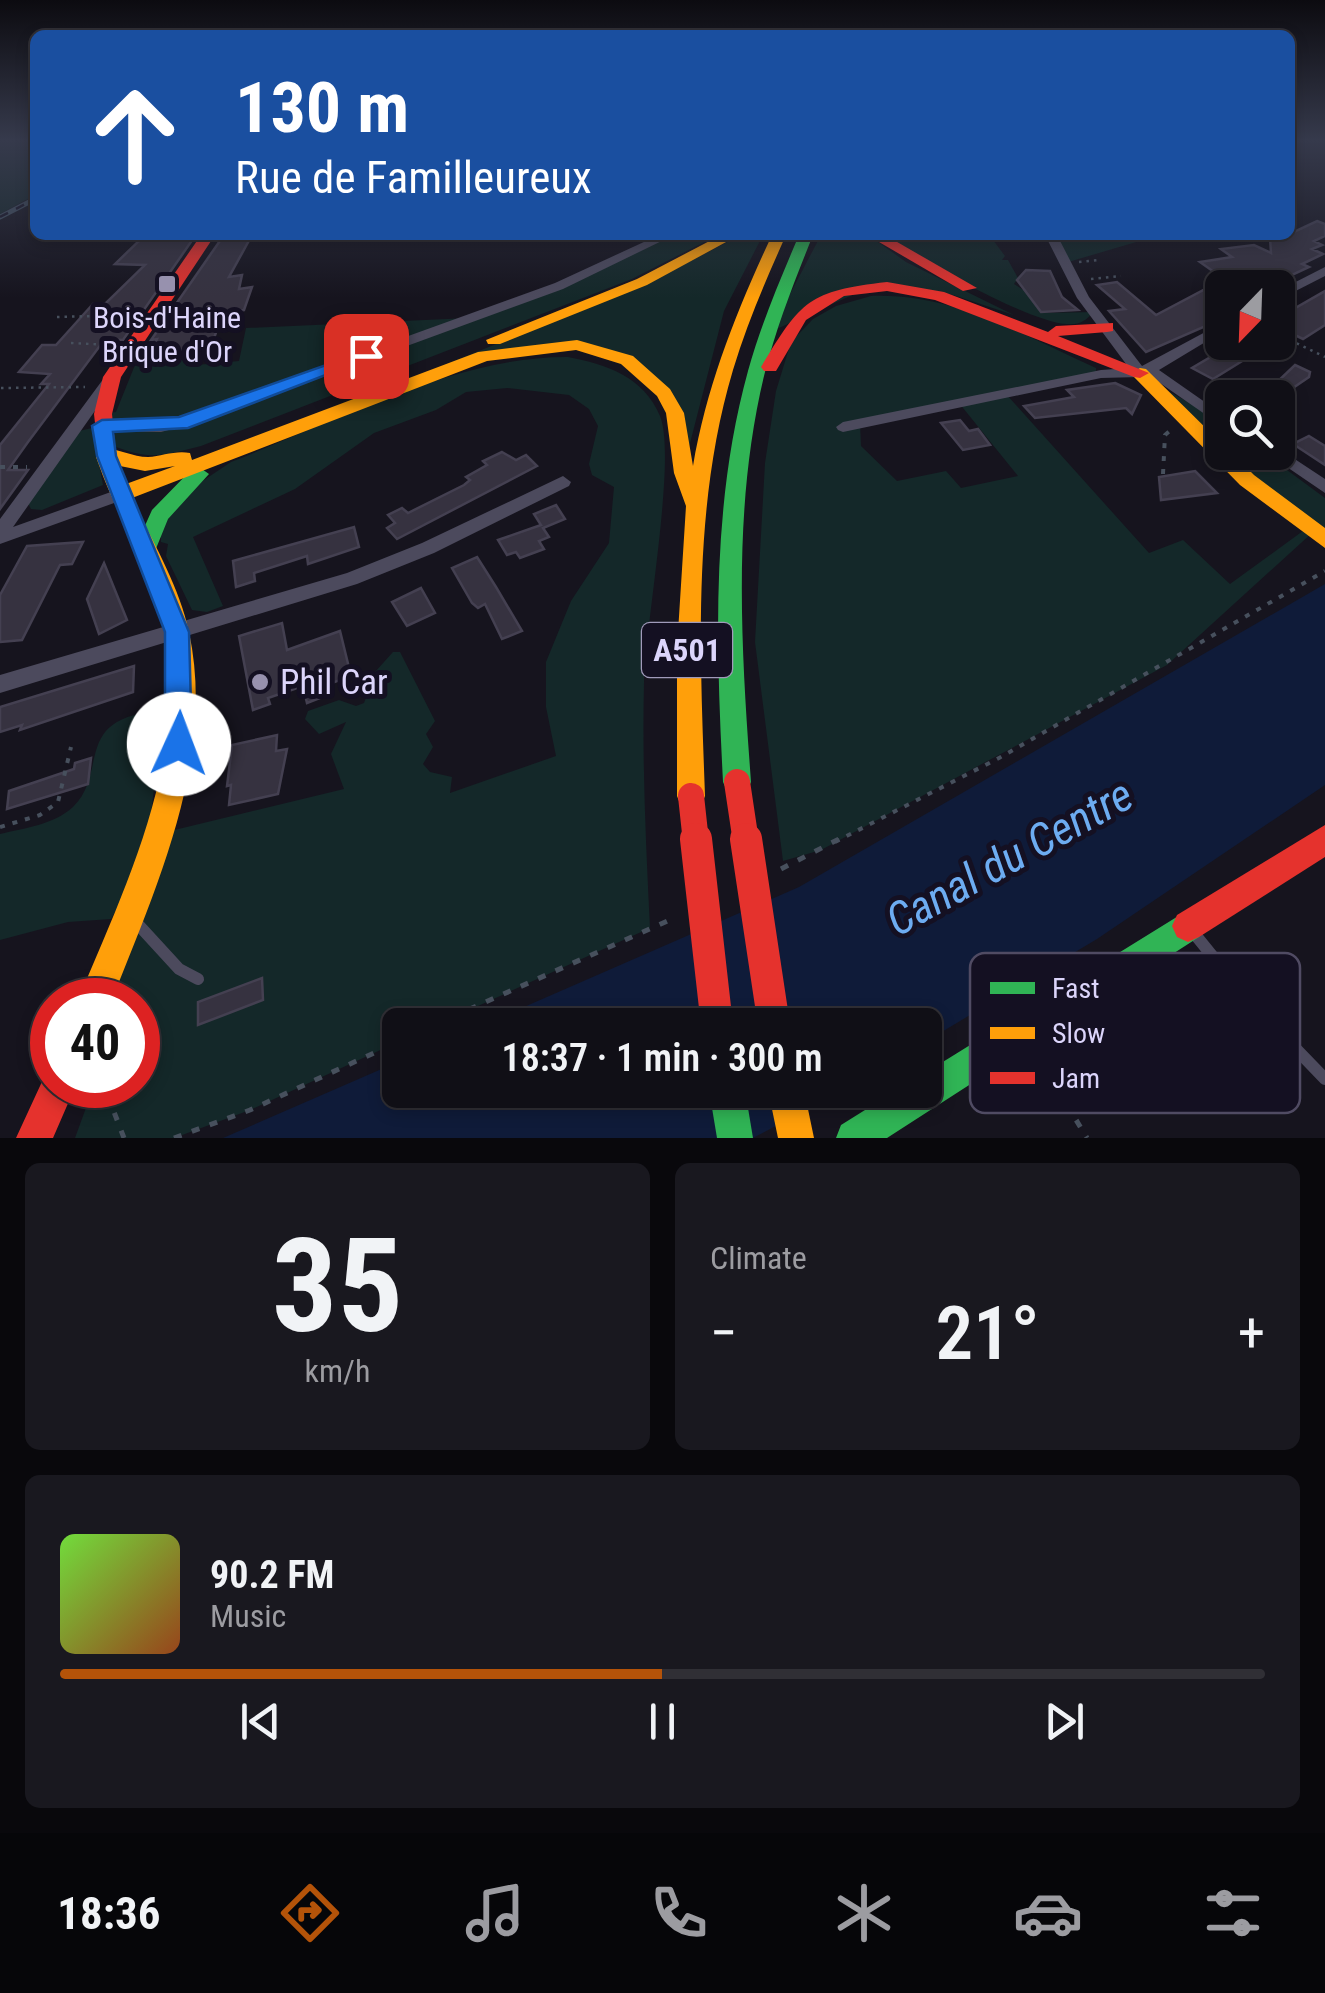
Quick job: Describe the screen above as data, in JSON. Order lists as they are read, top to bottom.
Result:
{
  "streets": {
    "main road": ["A501"]
  },
  "water": ["Canal du Centre"],
  "places": {
    "transit": ["Bois-d'Haine Brique d'Or"],
    "other": ["Phil Car"]
  },
  "legend": ["Fast", "Slow", "Jam"],
  "north": "bottom left",
  "page": {
    "turn": ["130 m", "Rue de Familleureux"],
    "limit": "40",
    "trip": "18:37 · 1 min · 300 m",
    "tile": [
      ["35", "km/h"],
      "Climate"
    ],
    "heat": ["−", "21°", "+"],
    "song": ["90.2 FM", "Music"],
    "tabs": "18:36"
  }
}
